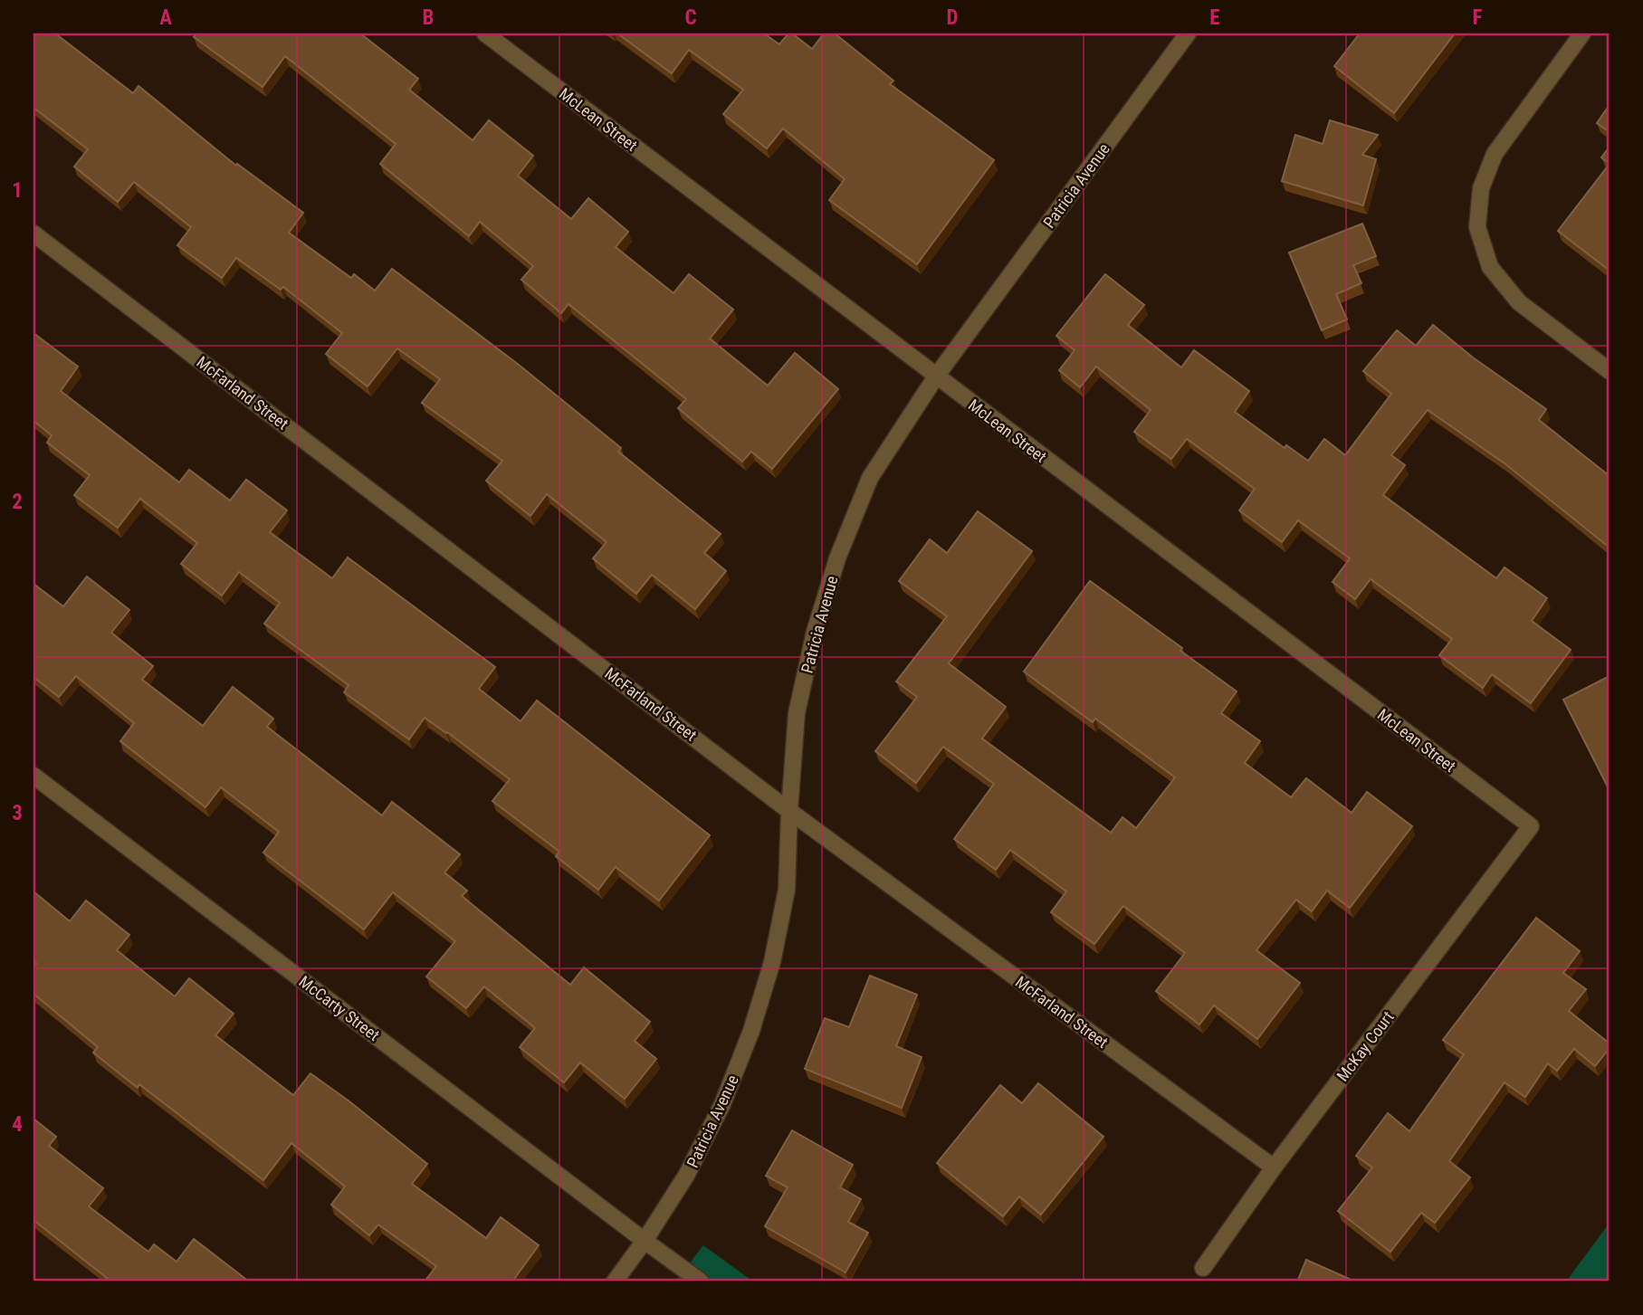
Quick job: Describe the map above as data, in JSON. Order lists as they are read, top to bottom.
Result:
{
  "streets": {
    "street": [
      "McLean Street",
      "Patricia Avenue",
      "McFarland Street",
      "McCarty Street",
      "McKay Court"
    ]
  },
  "crossings": [
    ["McLean Street", "Patricia Avenue"],
    ["McLean Street", "McKay Court"],
    ["Patricia Avenue", "McFarland Street"],
    ["Patricia Avenue", "McCarty Street"],
    ["McFarland Street", "McKay Court"]
  ],
  "grid": {
    "columns": [
      "A",
      "B",
      "C",
      "D",
      "E",
      "F"
    ],
    "rows": [
      "1",
      "2",
      "3",
      "4"
    ]
  }
}
